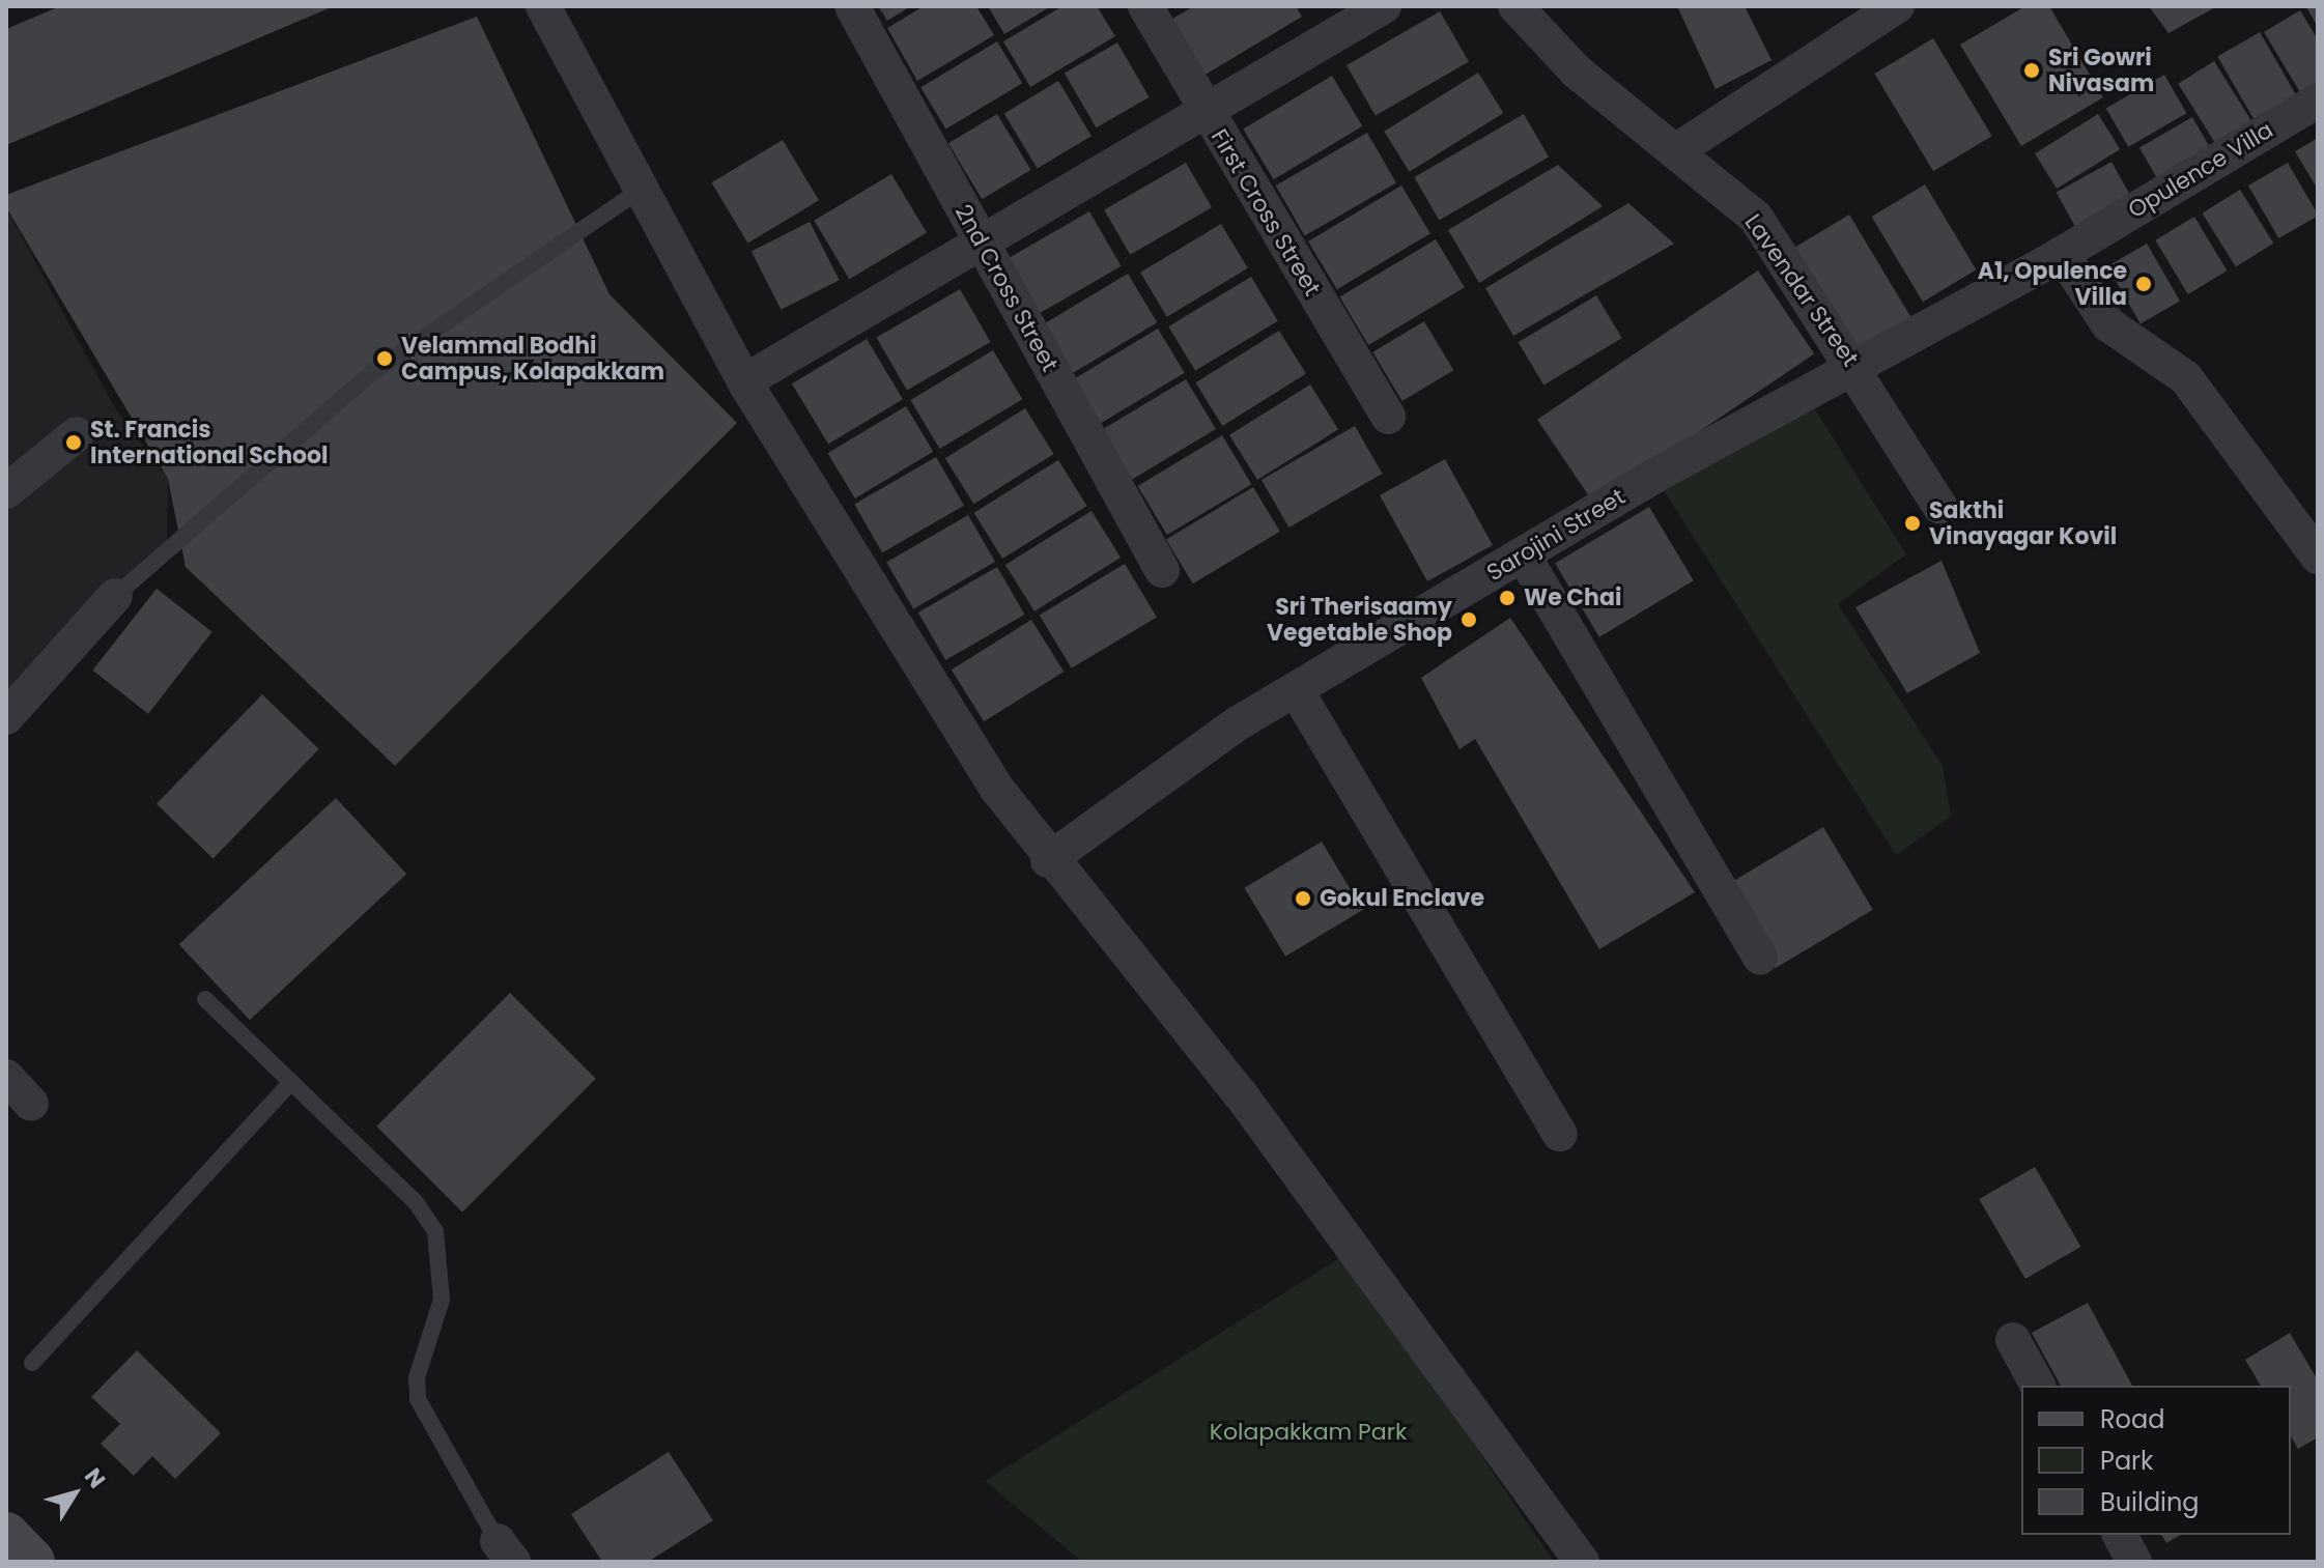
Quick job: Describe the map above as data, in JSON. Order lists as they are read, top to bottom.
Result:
{
  "streets": {
    "street": [
      "Opulence Villa",
      "First Cross Street",
      "2nd Cross Street",
      "Lavendar Street",
      "Sarojini Street"
    ]
  },
  "crossings": [
    ["Opulence Villa", "Sarojini Street"],
    ["Lavendar Street", "Sarojini Street"]
  ],
  "parks": ["Kolapakkam Park"],
  "places": [
    "Sri Gowri Nivasam",
    "A1, Opulence Villa",
    "Velammal Bodhi Campus, Kolapakkam",
    "St. Francis International School",
    "Sakthi Vinayagar Kovil",
    "We Chai",
    "Sri Therisaamy Vegetable Shop",
    "Gokul Enclave"
  ],
  "legend": ["Road", "Park", "Building"],
  "north": "top right"
}
